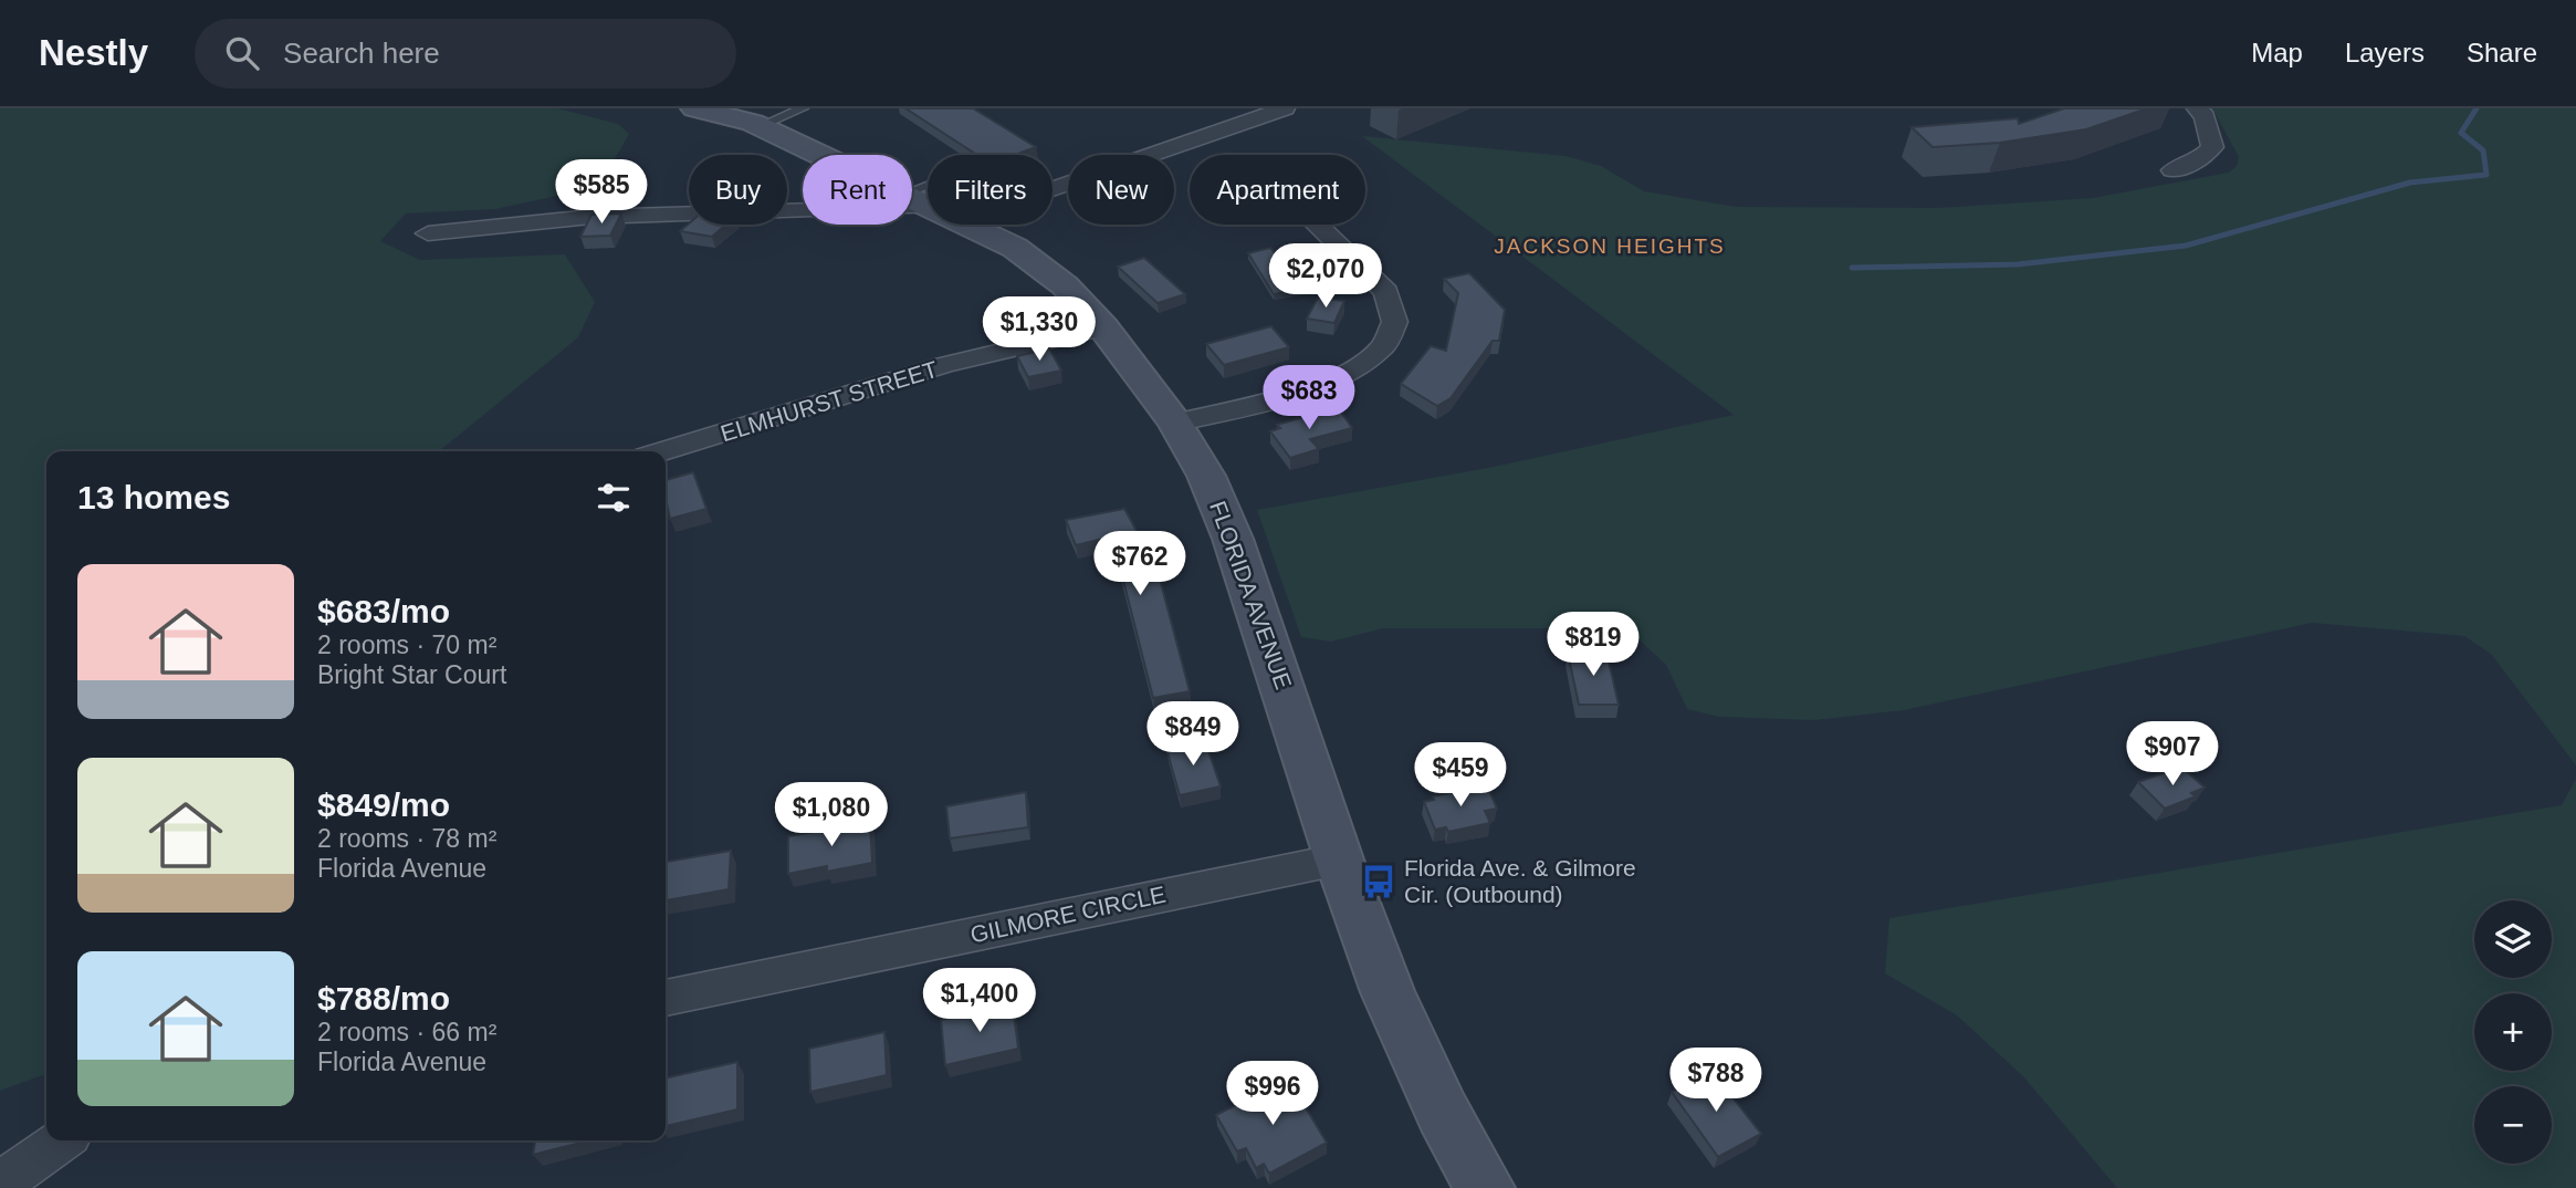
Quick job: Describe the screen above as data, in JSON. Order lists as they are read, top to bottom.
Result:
{
  "streets": {
    "main road": ["FLORIDA AVENUE"],
    "street": ["ELMHURST STREET", "GILMORE CIRCLE"]
  },
  "crossings": [
    ["ELMHURST STREET", "FLORIDA AVENUE"],
    ["FLORIDA AVENUE", "GILMORE CIRCLE"]
  ],
  "districts": ["JACKSON HEIGHTS"],
  "places": {
    "bus stop": ["Florida Ave. & Gilmore Cir. (Outbound)"]
  },
  "page": {
    "header": "Nestly",
    "search": "Search here",
    "nav": ["Map", "Layers", "Share"],
    "chip": [
      "Buy",
      "Rent",
      "Filters",
      "New",
      "Apartment"
    ],
    "price": [
      "$585",
      "$2,070",
      "$1,330",
      "$683",
      "$762",
      "$819",
      "$849",
      "$907",
      "$459",
      "$1,080",
      "$1,400",
      "$788",
      "$996"
    ],
    "heading": "13 homes",
    "list": [
      {
        "name": "$683/mo",
        "note": "2 rooms · 70 m² · Bright Star Court"
      },
      {
        "name": "$849/mo",
        "note": "2 rooms · 78 m² · Florida Avenue"
      },
      {
        "name": "$788/mo",
        "note": "2 rooms · 66 m² · Florida Avenue"
      }
    ],
    "map_buttons": ["+", "−"]
  }
}
